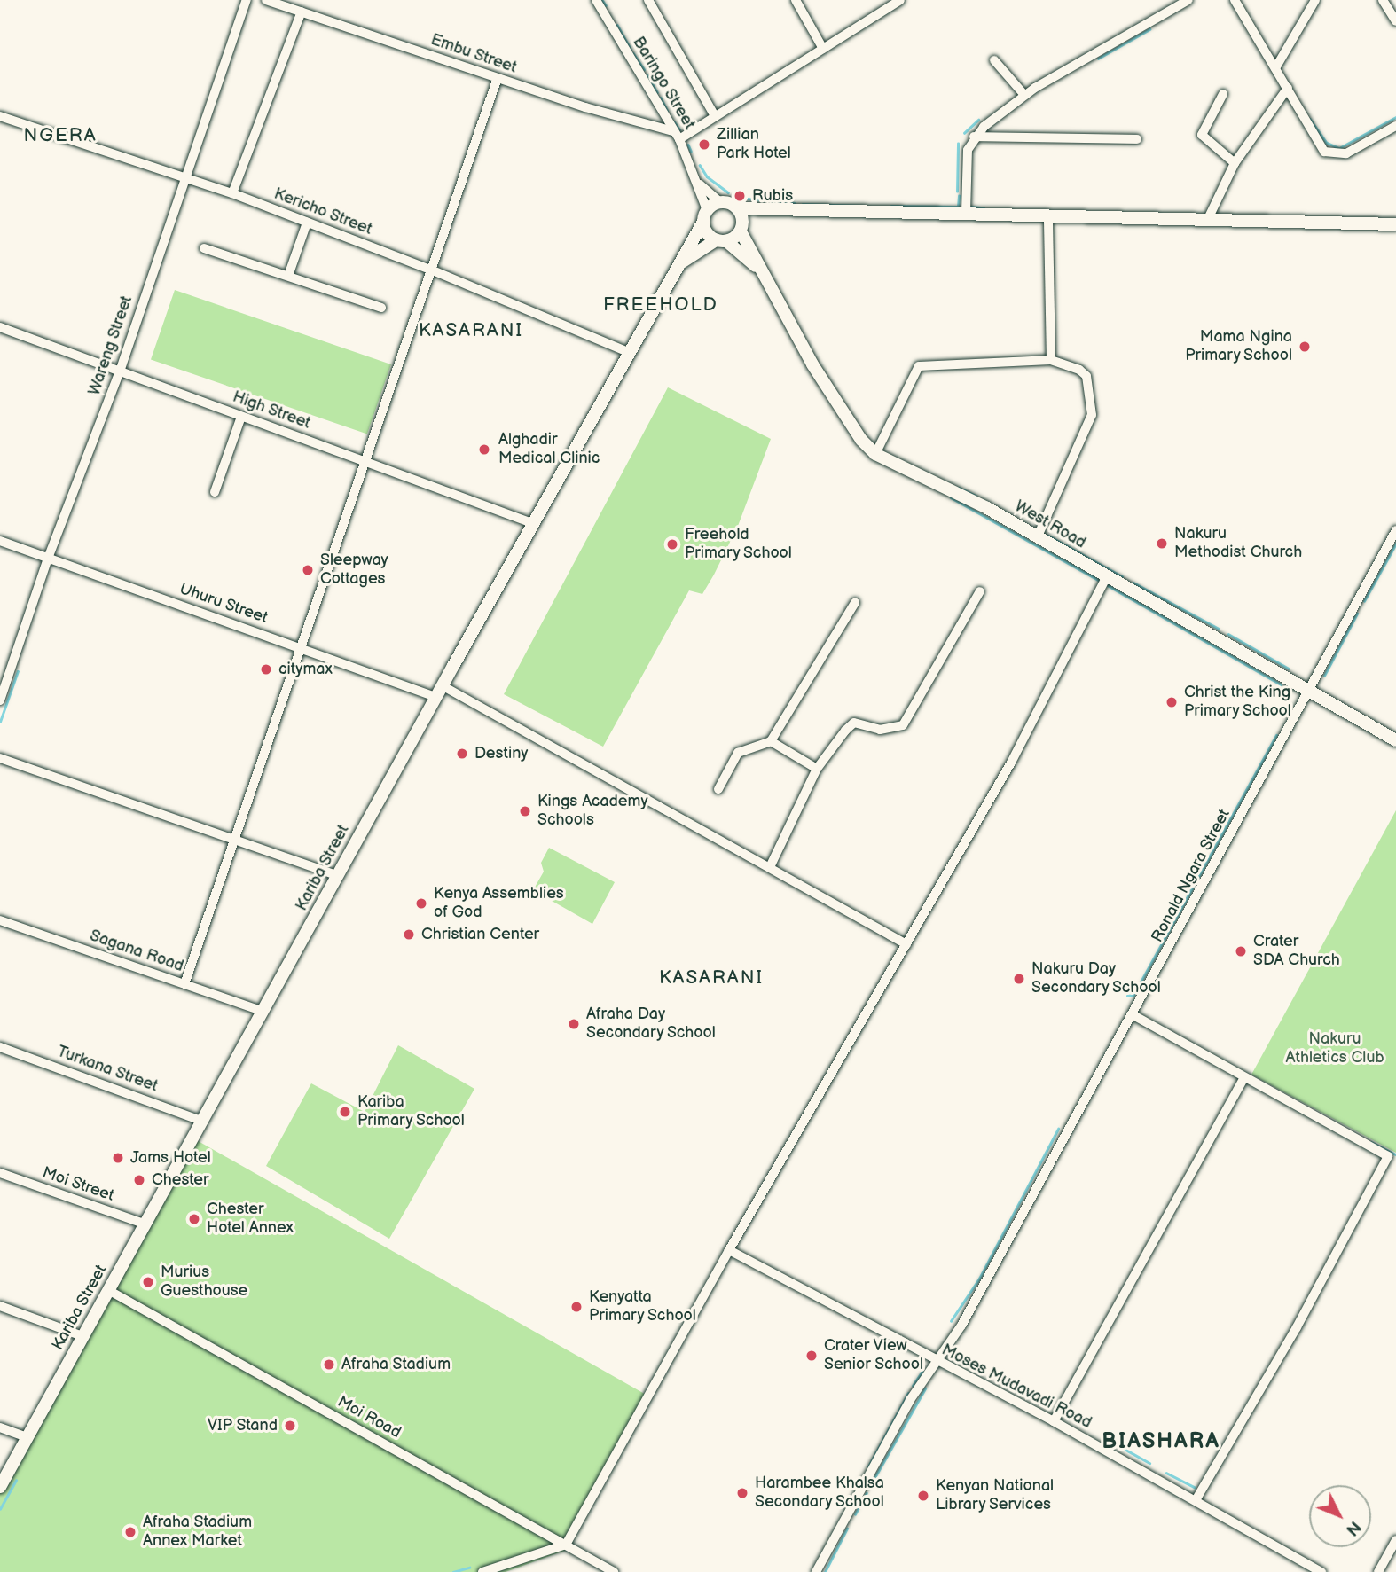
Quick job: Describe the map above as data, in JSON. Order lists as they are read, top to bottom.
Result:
{
  "streets": {
    "street": [
      "Embu Street",
      "Baringo Street",
      "Kericho Street",
      "Wareng Street",
      "High Street",
      "West Road",
      "Uhuru Street",
      "Kariba Street",
      "Ronald Ngara Street",
      "Sagana Road",
      "Turkana Street",
      "Moi Street",
      "Moses Mudavadi Road",
      "Moi Road"
    ]
  },
  "crossings": [
    ["Embu Street", "Baringo Street"],
    ["Baringo Street", "West Road"],
    ["Baringo Street", "Kariba Street"],
    ["Kericho Street", "Wareng Street"],
    ["Kericho Street", "Kariba Street"],
    ["Wareng Street", "High Street"],
    ["Wareng Street", "Uhuru Street"],
    ["High Street", "Kariba Street"],
    ["West Road", "Kariba Street"],
    ["West Road", "Ronald Ngara Street"],
    ["Uhuru Street", "Kariba Street"],
    ["Kariba Street", "Sagana Road"],
    ["Kariba Street", "Turkana Street"],
    ["Kariba Street", "Moi Street"],
    ["Kariba Street", "Moi Road"],
    ["Ronald Ngara Street", "Moses Mudavadi Road"]
  ],
  "districts": [
    "NGERA",
    "FREEHOLD",
    "KASARANI",
    "KASARANI",
    "BIASHARA"
  ],
  "parks": ["Nakuru Athletics Club"],
  "places": [
    "Zillian Park Hotel",
    "Rubis",
    "Mama Ngina Primary School",
    "Alghadir Medical Clinic",
    "Nakuru Methodist Church",
    "Freehold Primary School",
    "Sleepway Cottages",
    "citymax",
    "Christ the King Primary School",
    "Destiny",
    "Kings Academy Schools",
    "Kenya Assemblies of God",
    "Christian Center",
    "Crater SDA Church",
    "Nakuru Day Secondary School",
    "Afraha Day Secondary School",
    "Kariba Primary School",
    "Jams Hotel",
    "Chester",
    "Chester Hotel Annex",
    "Murius Guesthouse",
    "Kenyatta Primary School",
    "Crater View Senior School",
    "Afraha Stadium",
    "VIP Stand",
    "Harambee Khalsa Secondary School",
    "Kenyan National Library Services",
    "Afraha Stadium Annex Market"
  ],
  "north": "bottom right"
}
